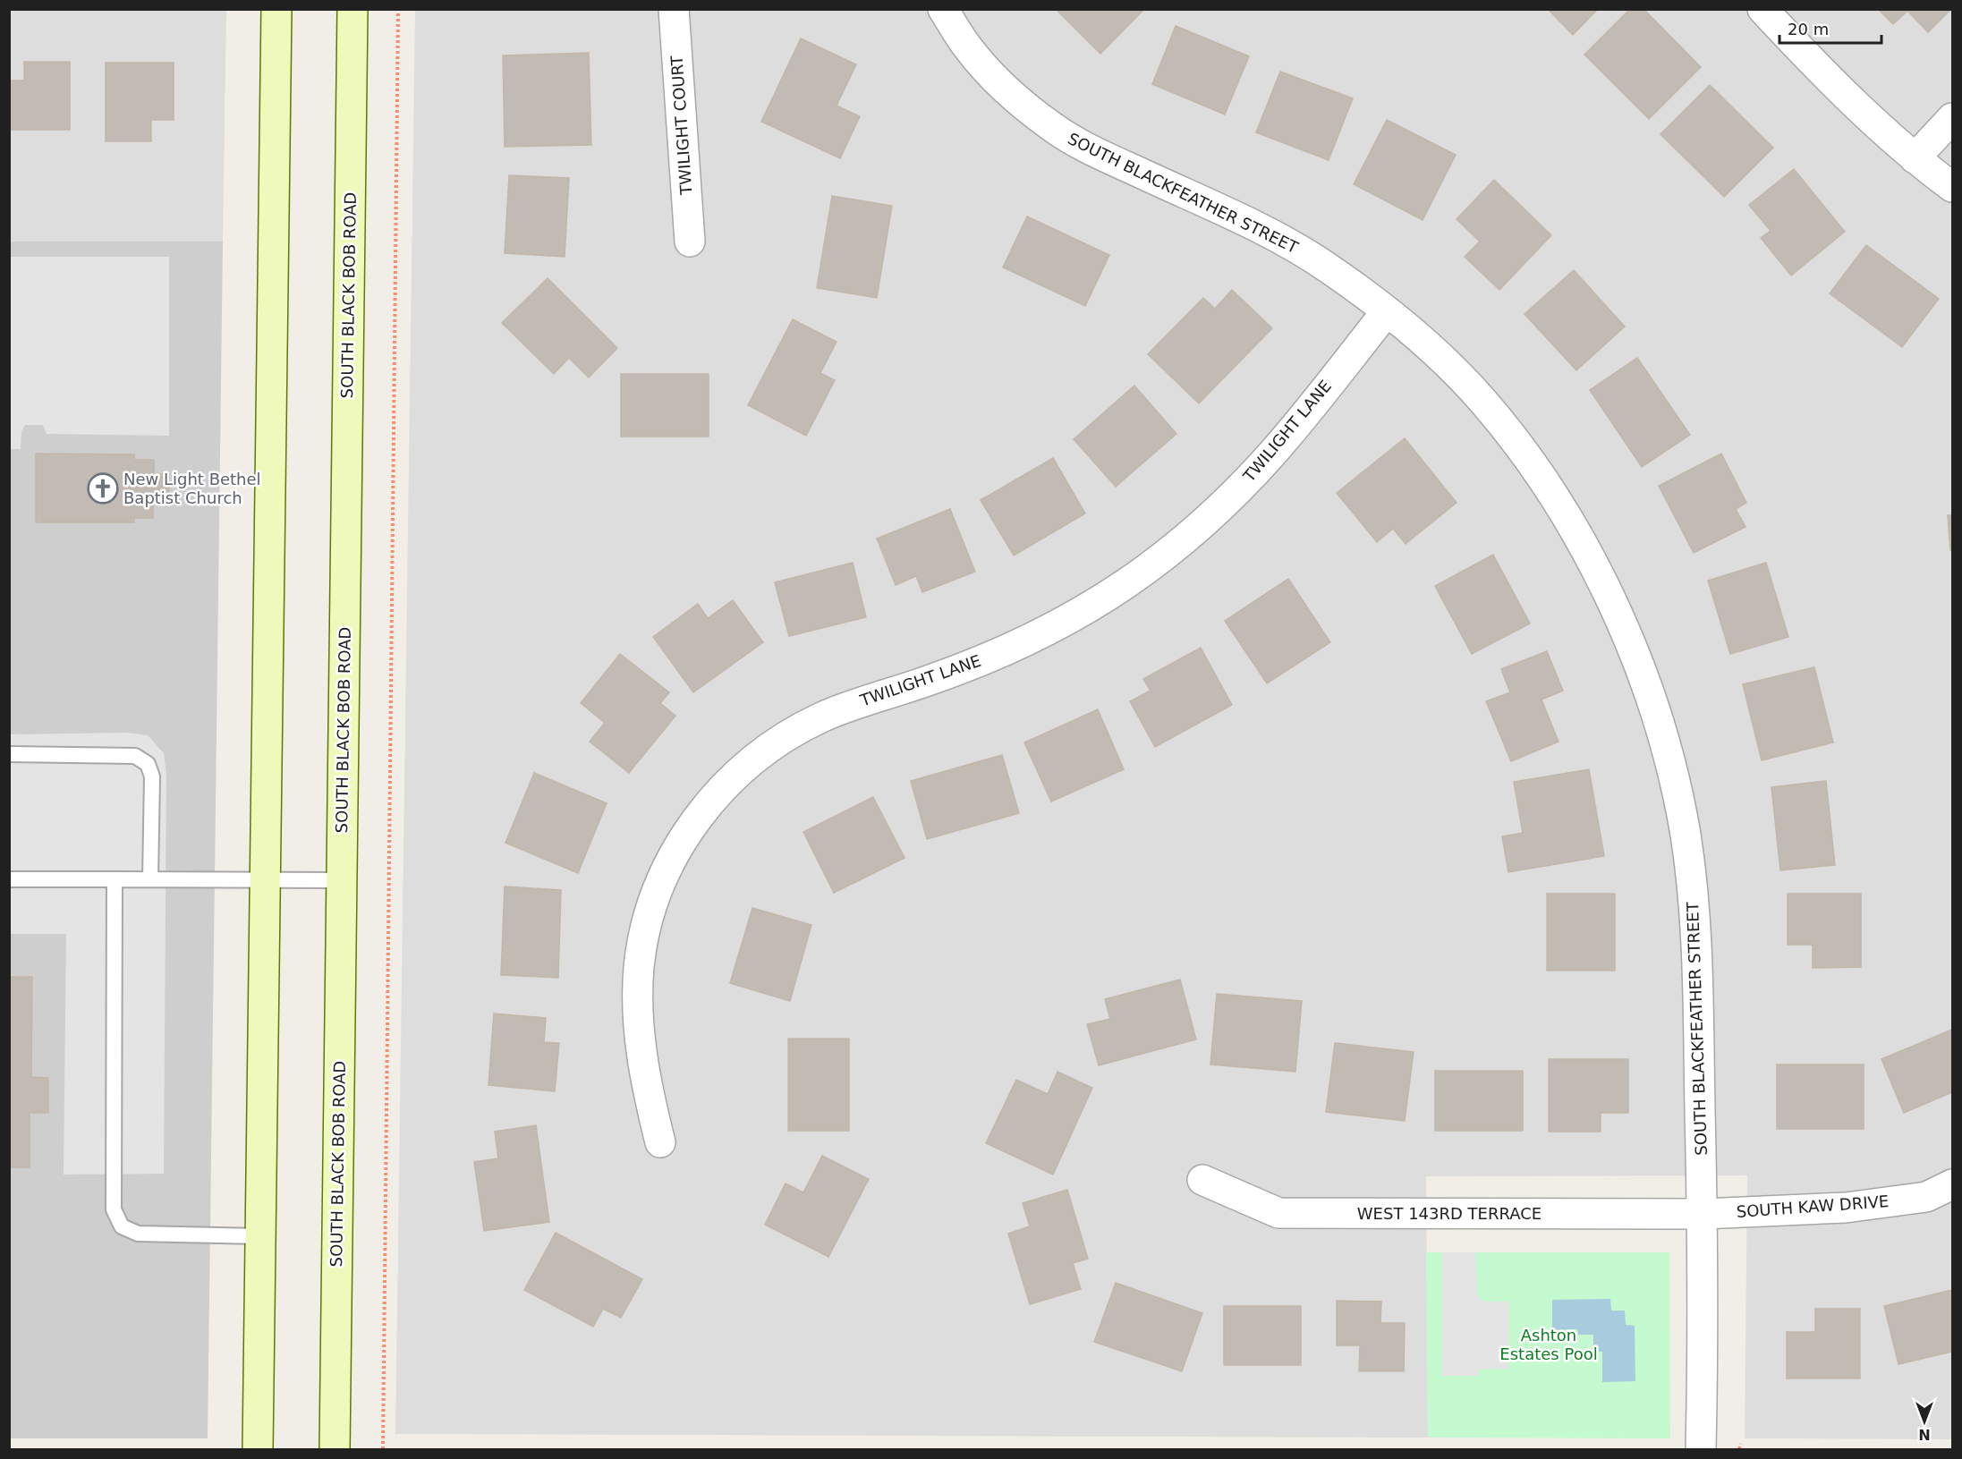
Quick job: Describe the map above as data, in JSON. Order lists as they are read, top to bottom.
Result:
{
  "streets": {
    "main road": ["SOUTH BLACK BOB ROAD"],
    "street": [
      "TWILIGHT COURT",
      "SOUTH BLACKFEATHER STREET",
      "TWILIGHT LANE",
      "SOUTH KAW DRIVE",
      "WEST 143RD TERRACE"
    ]
  },
  "crossings": [
    ["SOUTH BLACKFEATHER STREET", "TWILIGHT LANE"],
    ["SOUTH BLACKFEATHER STREET", "SOUTH KAW DRIVE"],
    ["SOUTH BLACKFEATHER STREET", "WEST 143RD TERRACE"],
    ["SOUTH KAW DRIVE", "WEST 143RD TERRACE"]
  ],
  "parks": ["Ashton Estates Pool"],
  "places": {
    "church": ["New Light Bethel Baptist Church"]
  },
  "scale_bar": "20 m",
  "north": "bottom"
}
